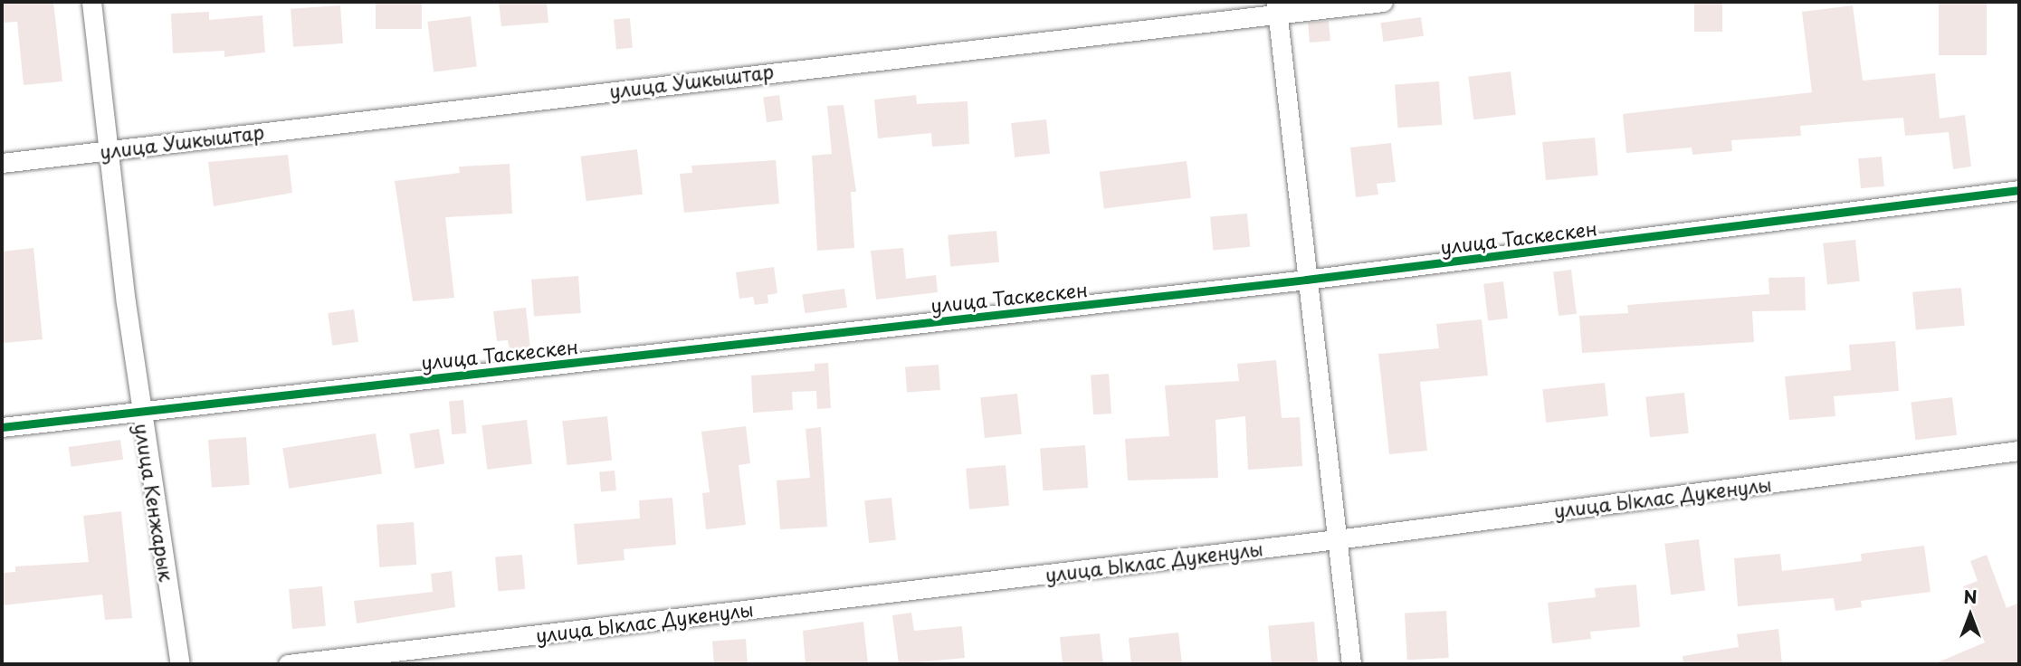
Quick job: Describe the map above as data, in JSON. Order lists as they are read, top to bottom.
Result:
{
  "streets": {
    "street": [
      "улица Ушкыштар",
      "улица Таскескен",
      "улица Ыклас Дукенулы",
      "улица Кенжарык"
    ]
  },
  "crossings": [
    ["улица Ушкыштар", "улица Кенжарык"],
    ["улица Таскескен", "улица Кенжарык"]
  ],
  "north": "top"
}
